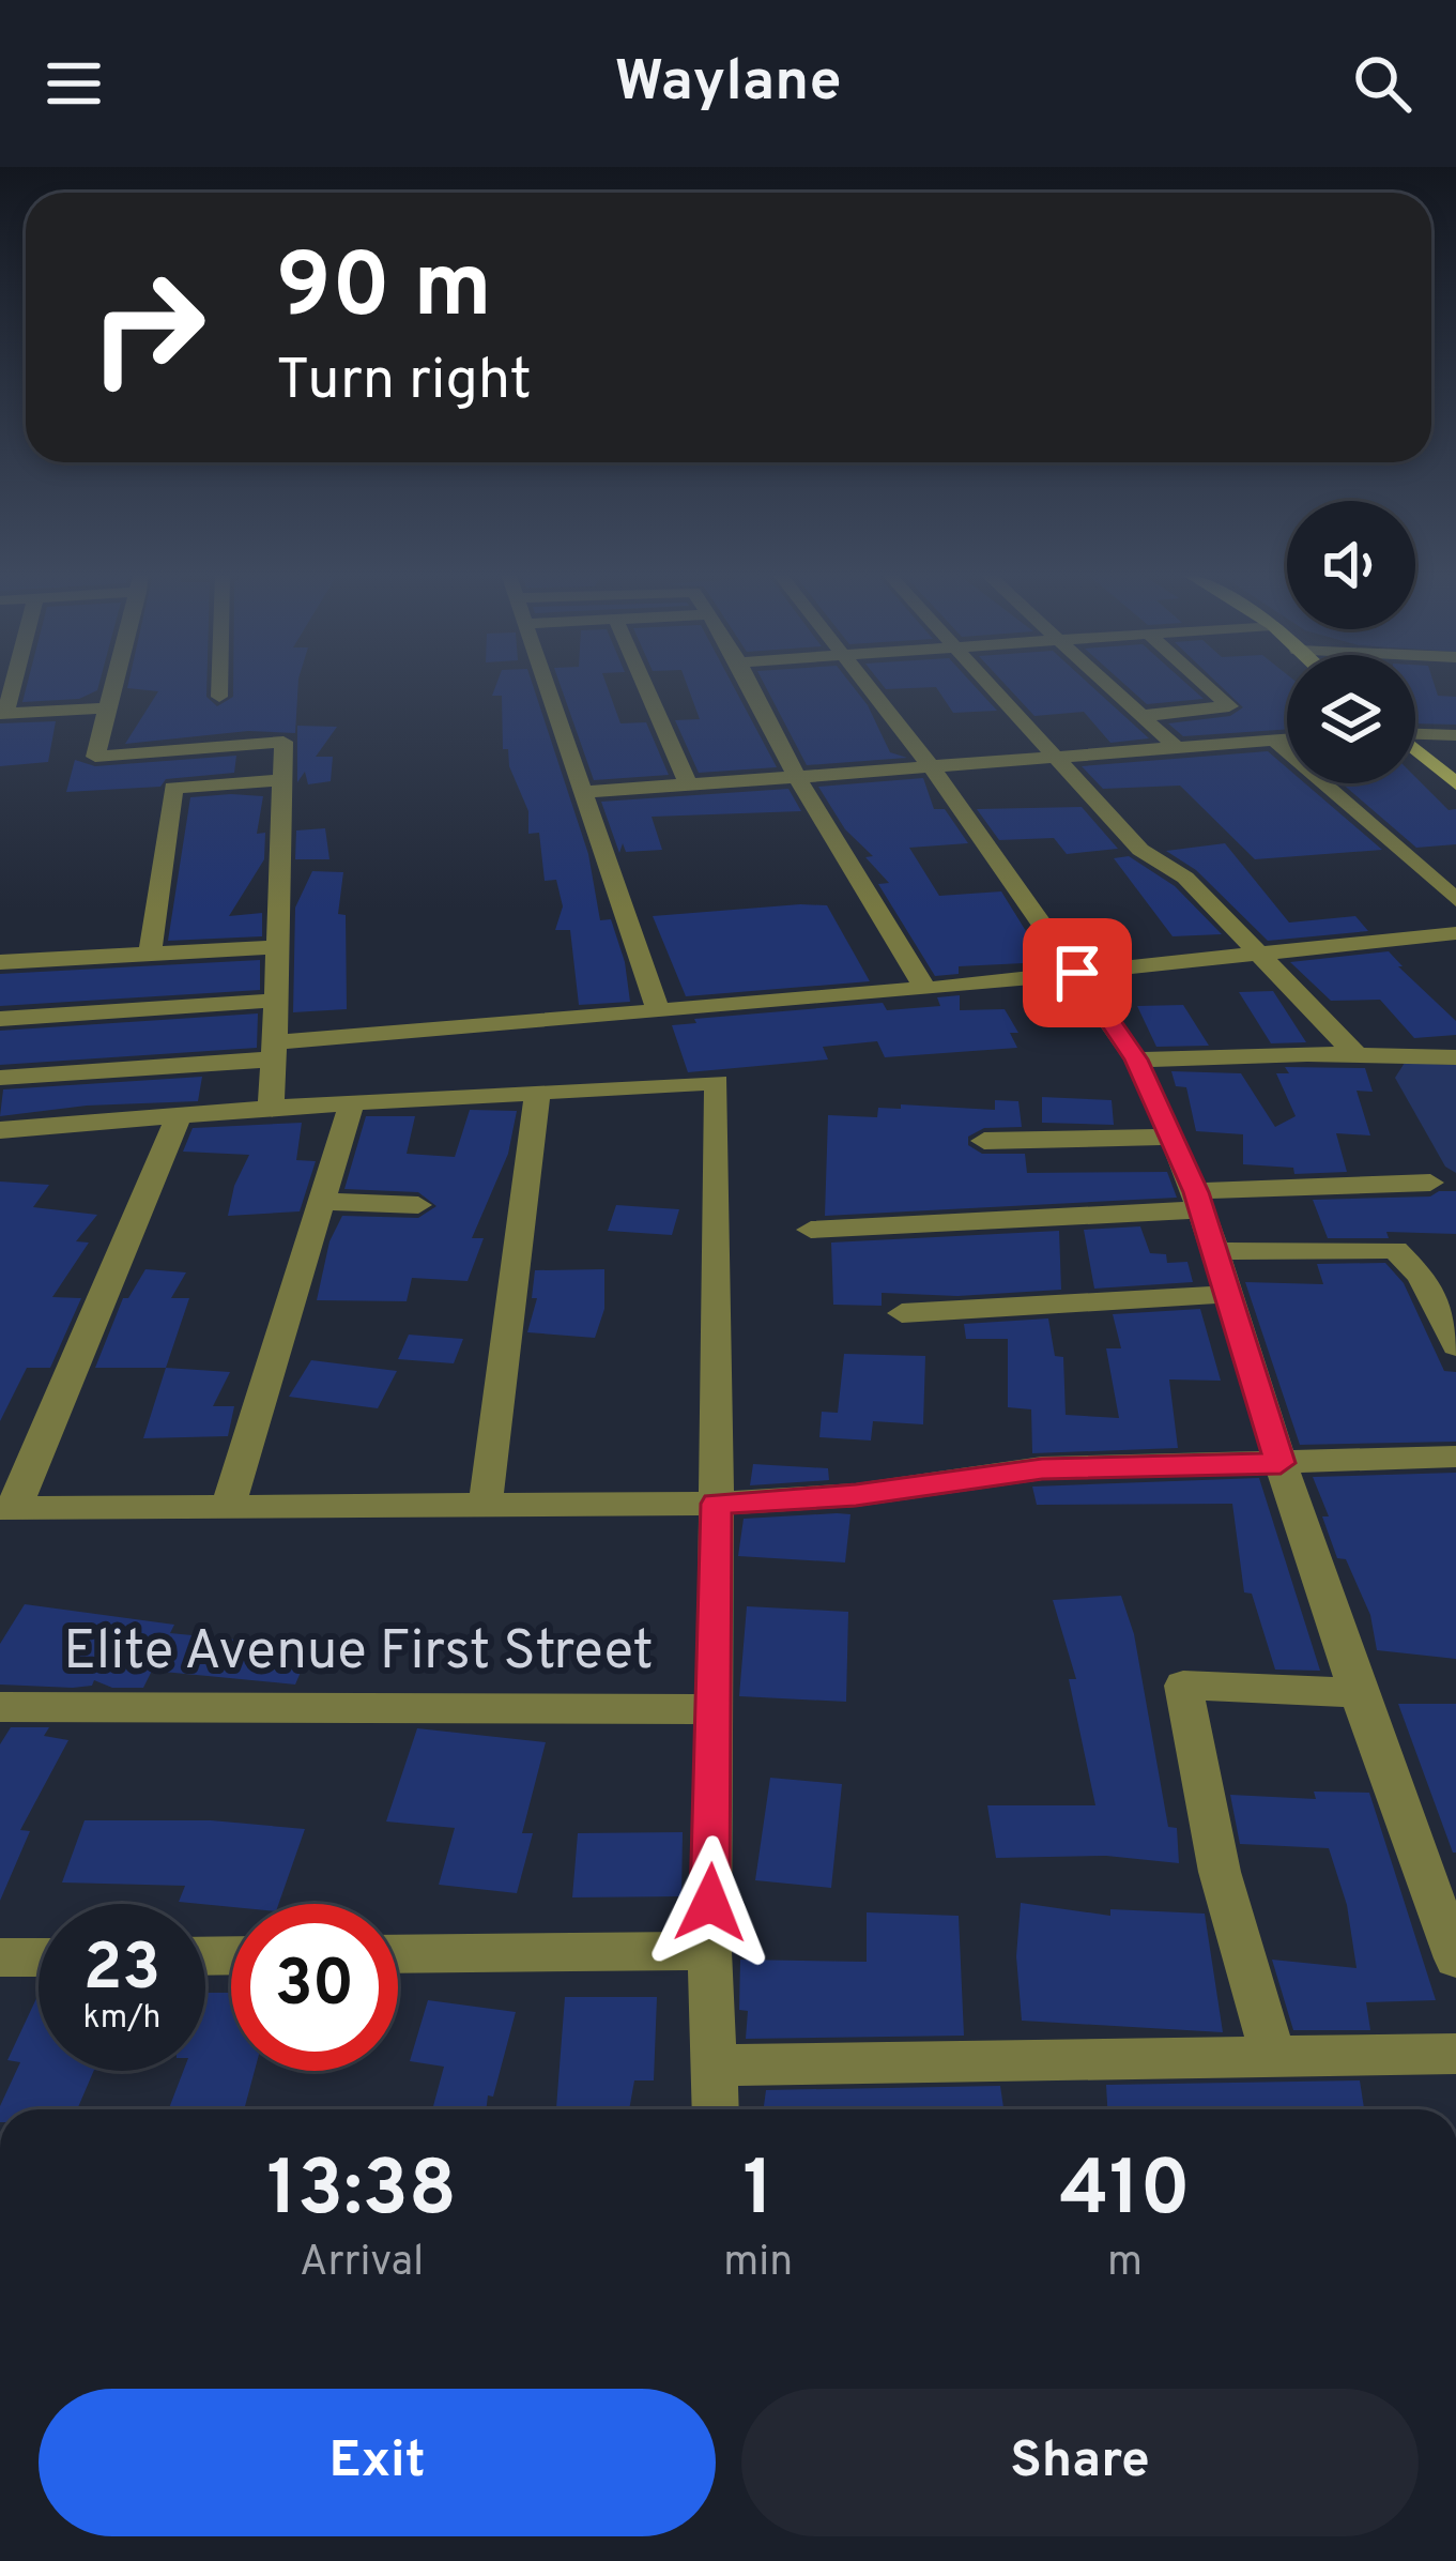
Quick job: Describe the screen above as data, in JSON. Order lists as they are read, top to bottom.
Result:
{
  "streets": {
    "street": ["Elite Avenue First Street"]
  },
  "page": {
    "header": "Waylane",
    "turn": ["90 m", "Turn right"],
    "speed": "23 km/h",
    "limit": "30",
    "eta": [
      "13:38",
      "Arrival",
      "1",
      "min",
      "410",
      "m"
    ],
    "buttons": ["Exit", "Share"]
  }
}
